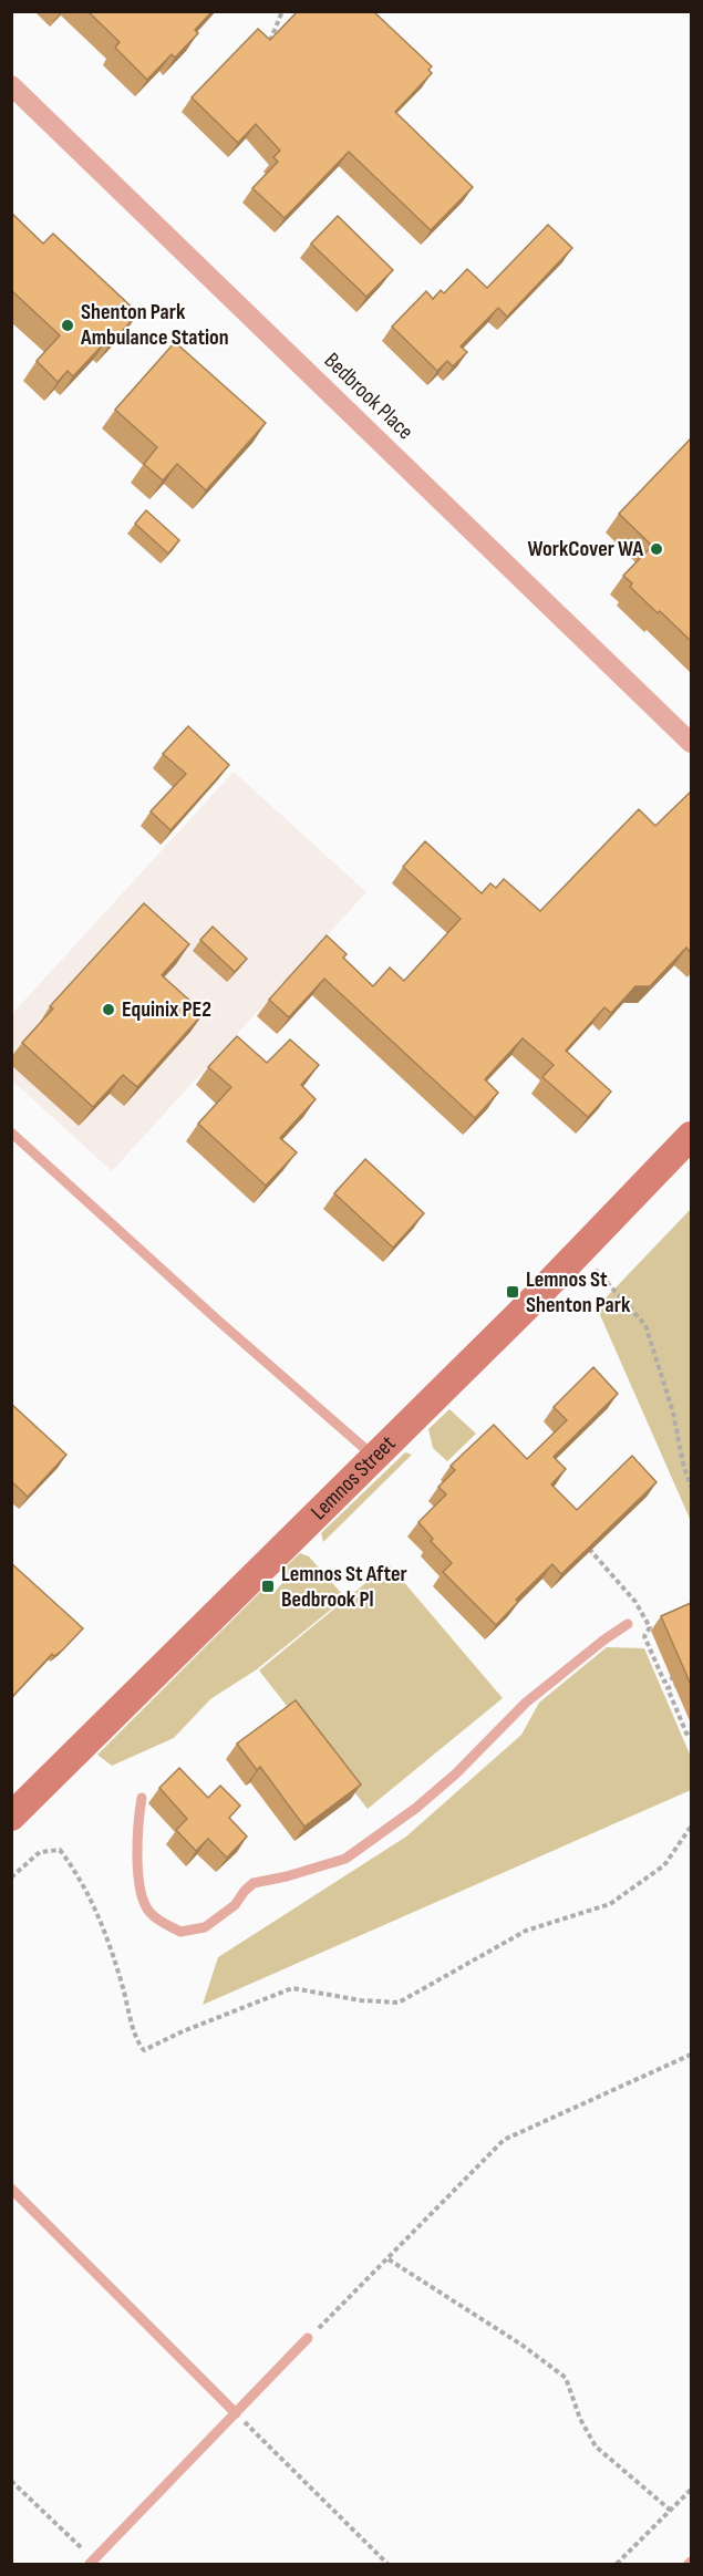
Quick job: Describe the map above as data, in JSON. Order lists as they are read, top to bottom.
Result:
{
  "streets": {
    "street": ["Bedbrook Place", "Lemnos Street"]
  },
  "places": {
    "other": ["Shenton Park Ambulance Station", "WorkCover WA", "Equinix PE2"],
    "transit": ["Lemnos St Shenton Park", "Lemnos St After Bedbrook Pl"]
  }
}
